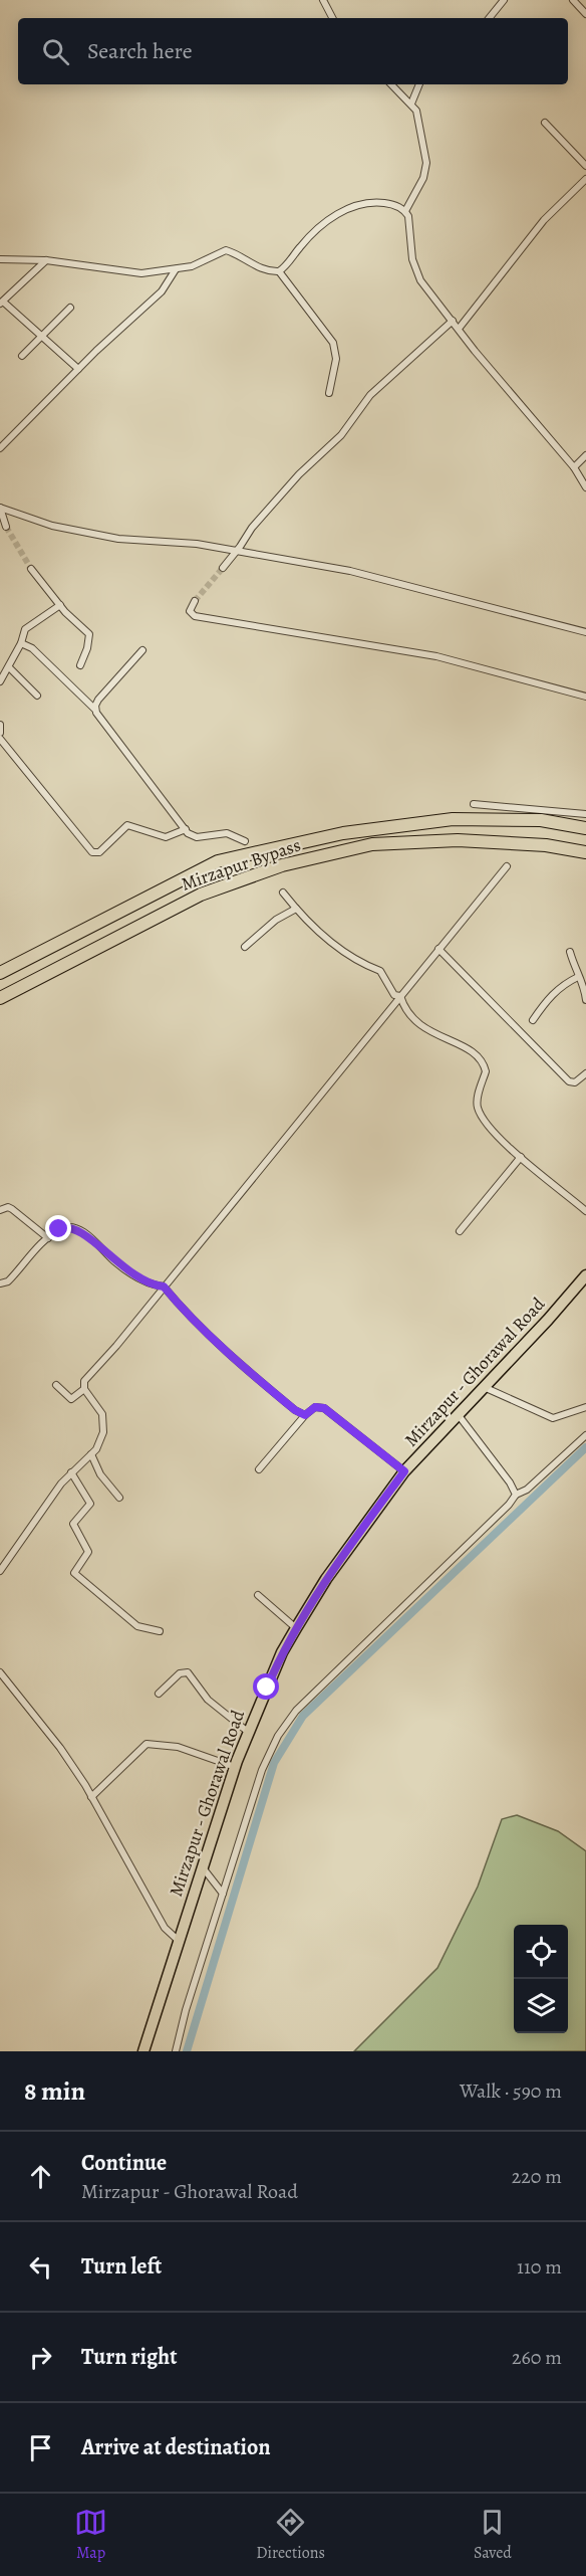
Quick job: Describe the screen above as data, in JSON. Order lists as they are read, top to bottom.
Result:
{
  "streets": {
    "highway": ["Mirzapur Bypass"],
    "main road": ["Mirzapur - Ghorawal Road"]
  },
  "page": {
    "search": "Search here",
    "heading": ["8 min", "Walk · 590 m"],
    "list": [
      ["Continue", "Mirzapur - Ghorawal Road", "220 m"],
      ["Turn left", "110 m"],
      ["Turn right", "260 m"],
      "Arrive at destination"
    ],
    "nav": ["Map", "Directions", "Saved"]
  }
}
